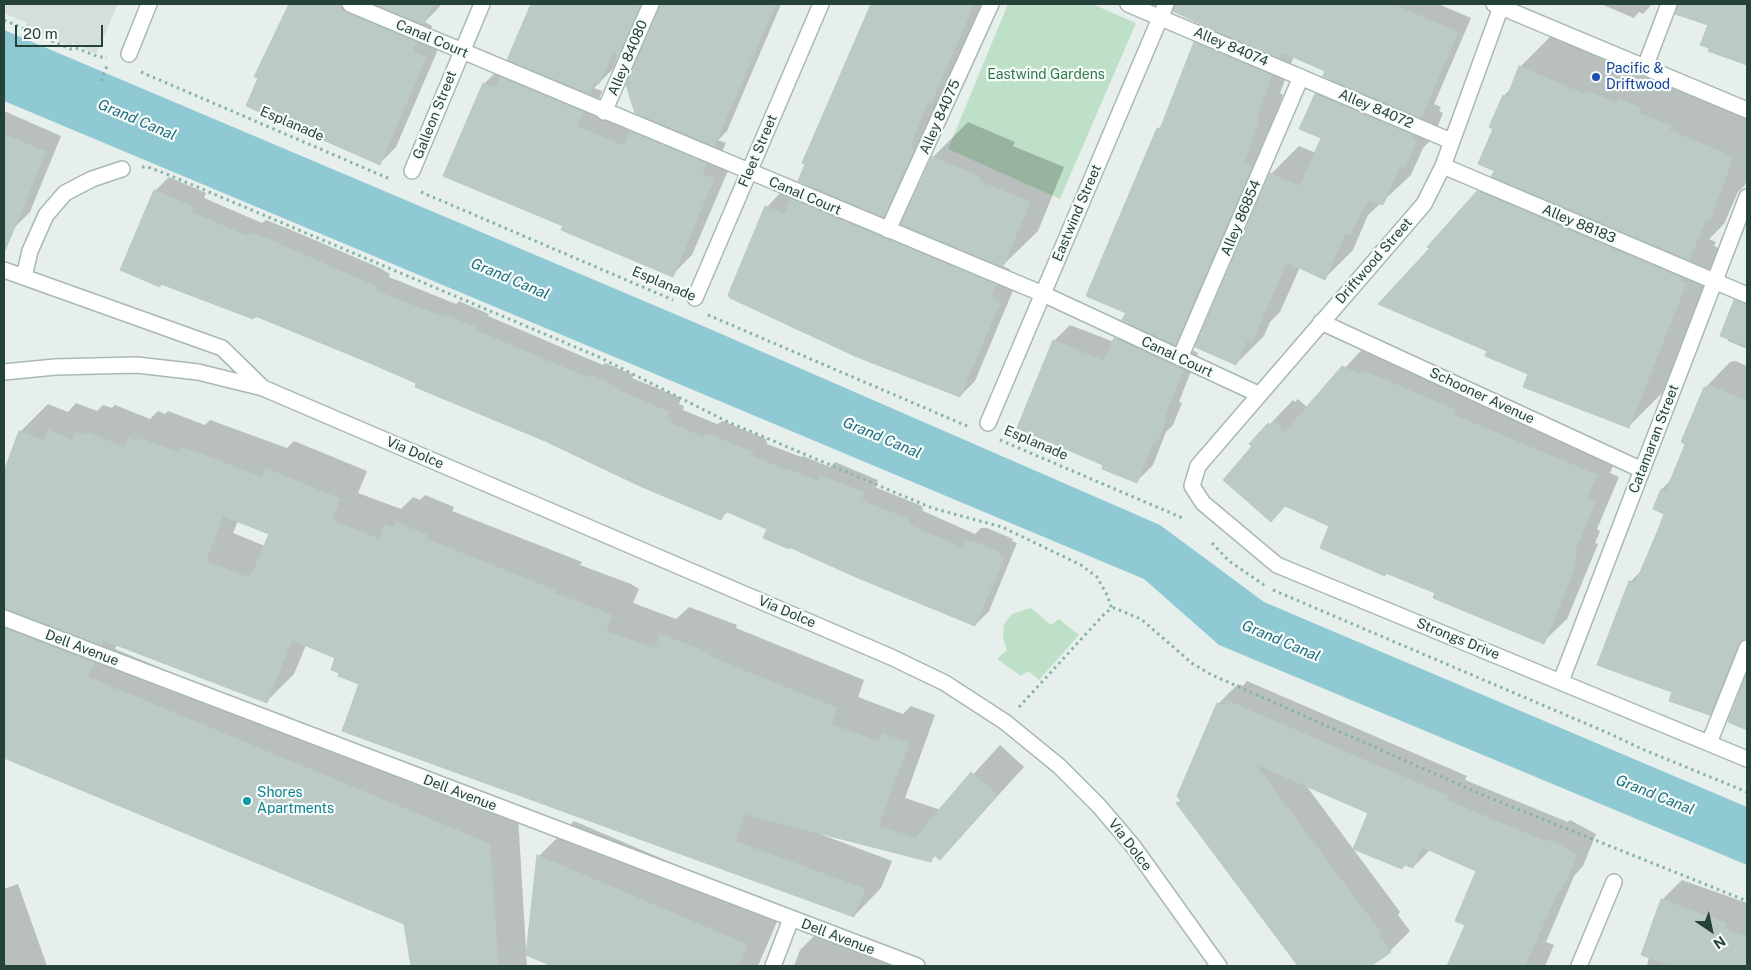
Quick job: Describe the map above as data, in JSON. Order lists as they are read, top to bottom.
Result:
{
  "streets": {
    "street": [
      "Canal Court",
      "Alley 84074",
      "Alley 84080",
      "Alley 84072",
      "Galleon Street",
      "Alley 84075",
      "Fleet Street",
      "Eastwind Street",
      "Alley 86854",
      "Alley 88183",
      "Driftwood Street",
      "Schooner Avenue",
      "Catamaran Street",
      "Via Dolce",
      "Strongs Drive",
      "Dell Avenue"
    ],
    "path": ["Esplanade"]
  },
  "crossings": [
    ["Canal Court", "Alley 84080"],
    ["Canal Court", "Galleon Street"],
    ["Canal Court", "Alley 84075"],
    ["Canal Court", "Fleet Street"],
    ["Canal Court", "Eastwind Street"],
    ["Canal Court", "Alley 86854"],
    ["Canal Court", "Driftwood Street"],
    ["Alley 84074", "Alley 84072"],
    ["Alley 84074", "Eastwind Street"],
    ["Alley 84074", "Alley 86854"],
    ["Alley 84072", "Alley 86854"],
    ["Alley 84072", "Driftwood Street"],
    ["Esplanade", "Fleet Street"],
    ["Esplanade", "Eastwind Street"],
    ["Alley 88183", "Driftwood Street"],
    ["Alley 88183", "Catamaran Street"],
    ["Driftwood Street", "Schooner Avenue"],
    ["Driftwood Street", "Strongs Drive"],
    ["Schooner Avenue", "Catamaran Street"],
    ["Catamaran Street", "Strongs Drive"]
  ],
  "water": ["Grand Canal"],
  "parks": ["Eastwind Gardens"],
  "places": ["Pacific & Driftwood", "Shores Apartments"],
  "scale_bar": "20 m",
  "north": "bottom right"
}
